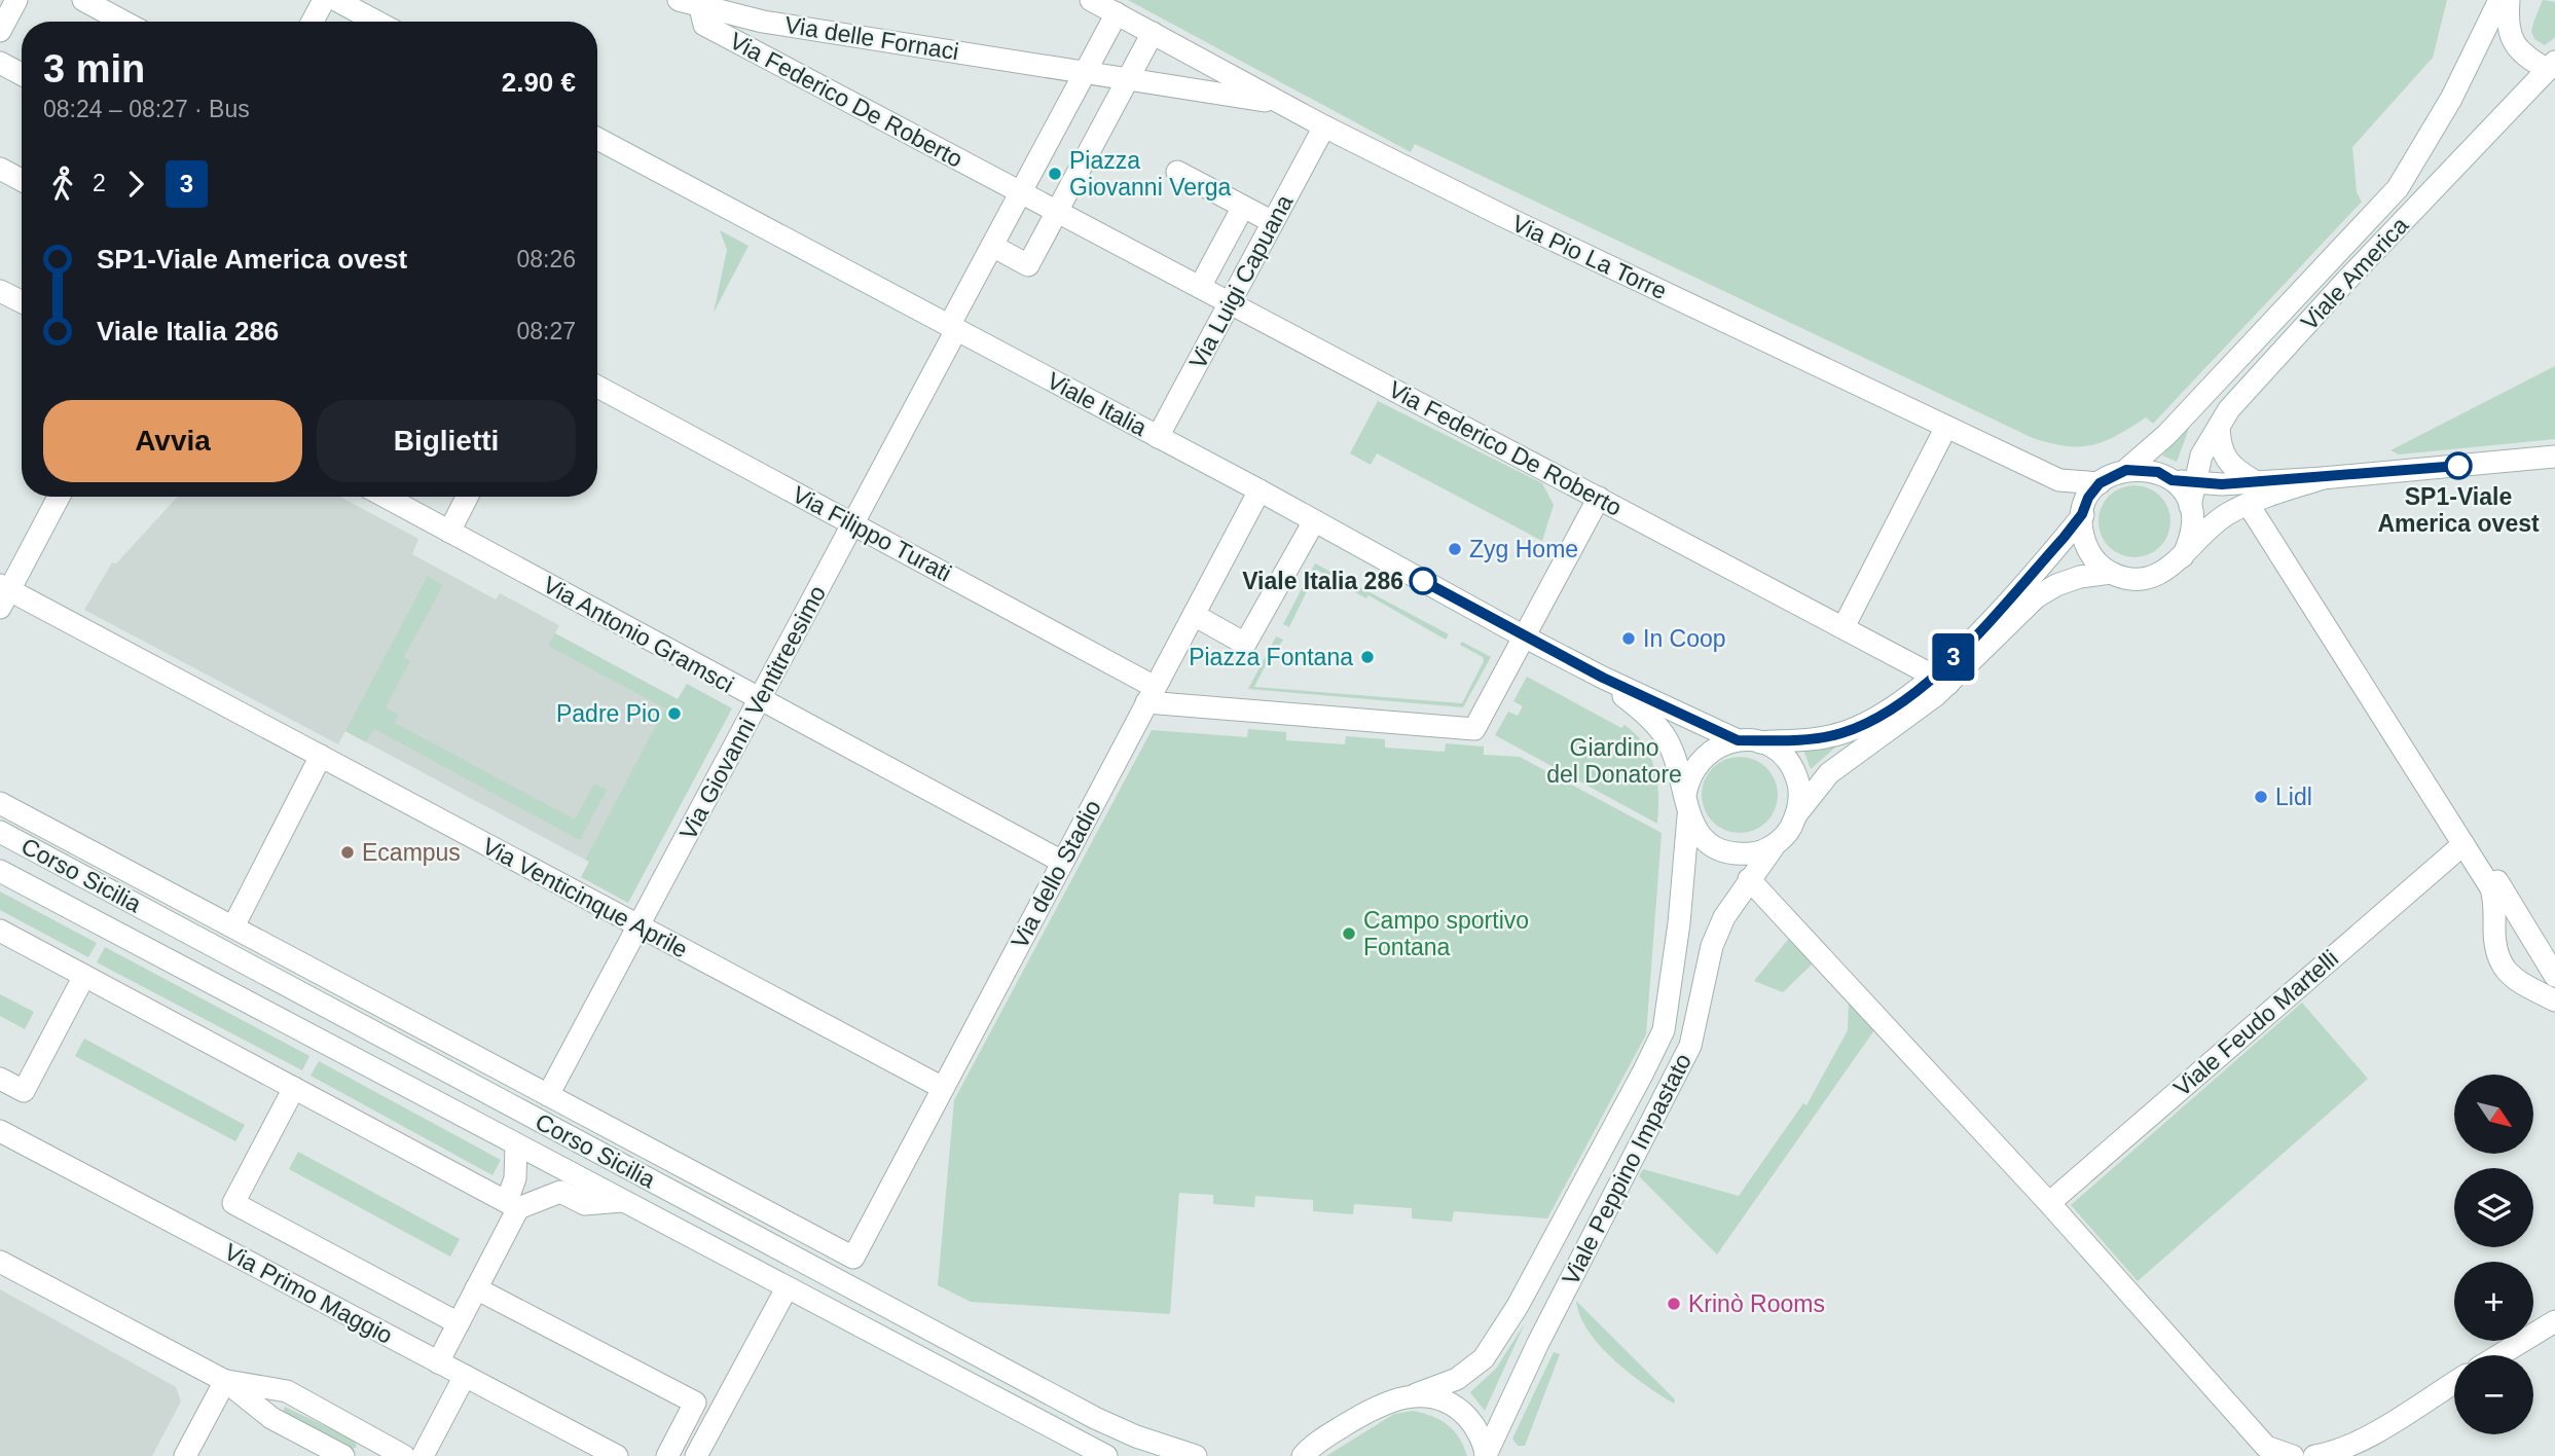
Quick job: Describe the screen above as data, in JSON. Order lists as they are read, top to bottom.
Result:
{
  "streets": {
    "street": [
      "Via delle Fornaci",
      "Via Federico De Roberto",
      "Via Pio La Torre",
      "Viale America",
      "Via Luigi Capuana",
      "Viale Italia",
      "Via Filippo Turati",
      "Via Antonio Gramsci",
      "Via Giovanni Ventitreesimo",
      "Via dello Stadio",
      "Corso Sicilia",
      "Via Venticinque Aprile",
      "Viale Feudo Martelli",
      "Viale Peppino Impastato",
      "Via Primo Maggio"
    ]
  },
  "crossings": [
    ["Via delle Fornaci", "Via Federico De Roberto"],
    ["Via delle Fornaci", "Via Pio La Torre"],
    ["Via delle Fornaci", "Via Giovanni Ventitreesimo"],
    ["Via Federico De Roberto", "Via Luigi Capuana"],
    ["Via Federico De Roberto", "Via Giovanni Ventitreesimo"],
    ["Via Pio La Torre", "Viale America"],
    ["Via Pio La Torre", "Via Luigi Capuana"],
    ["Via Pio La Torre", "Via Giovanni Ventitreesimo"],
    ["Via Luigi Capuana", "Viale Italia"],
    ["Viale Italia", "Via Giovanni Ventitreesimo"],
    ["Viale Italia", "Via dello Stadio"],
    ["Via Filippo Turati", "Via Giovanni Ventitreesimo"],
    ["Via Filippo Turati", "Via dello Stadio"],
    ["Via Antonio Gramsci", "Via Giovanni Ventitreesimo"],
    ["Via Antonio Gramsci", "Via dello Stadio"],
    ["Via Giovanni Ventitreesimo", "Via Venticinque Aprile"],
    ["Via dello Stadio", "Via Venticinque Aprile"]
  ],
  "parks": ["Giardino del Donatore"],
  "places": [
    "Piazza Giovanni Verga",
    "SP1-Viale America ovest",
    "Zyg Home",
    "Viale Italia 286",
    "In Coop",
    "Piazza Fontana",
    "Padre Pio",
    "Lidl",
    "Ecampus",
    "Campo sportivo Fontana",
    "Krinò Rooms"
  ],
  "lines": ["bus line 3"],
  "north": "bottom right",
  "page": {
    "on_map": "3",
    "heading": ["3 min", "08:24 – 08:27 · Bus", "2.90 €"],
    "legs": ["2", "3"],
    "list": [
      {
        "name": "SP1-Viale America ovest",
        "value": "08:26"
      },
      {
        "name": "Viale Italia 286",
        "value": "08:27"
      }
    ],
    "buttons": ["Avvia", "Biglietti"],
    "map_buttons": ["+", "−"]
  }
}
